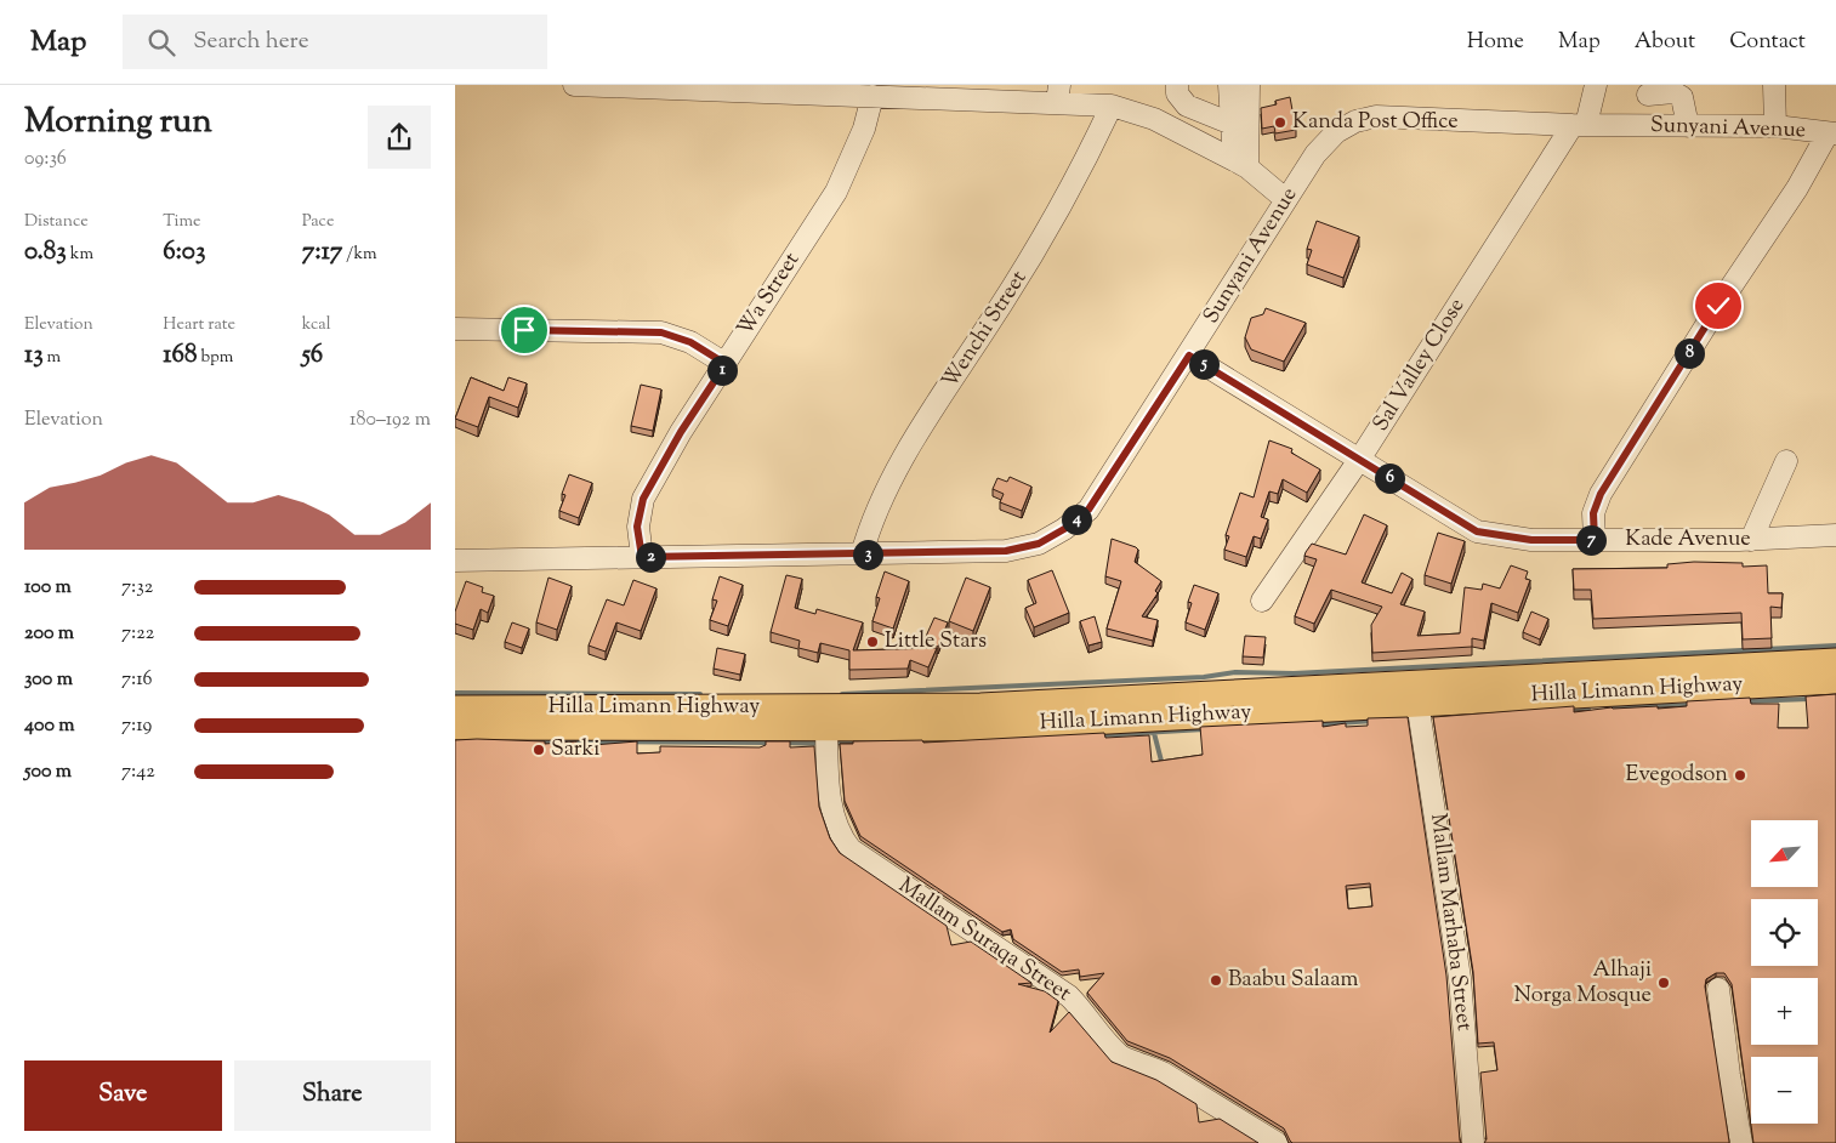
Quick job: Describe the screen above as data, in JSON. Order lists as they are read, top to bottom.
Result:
{
  "streets": {
    "main road": ["Hilla Limann Highway"],
    "street": [
      "Sunyani Avenue",
      "Wa Street",
      "Wenchi Street",
      "Sal Valley Close",
      "Kade Avenue",
      "Mallam Marhaba Street",
      "Mallam Suraqa Street"
    ]
  },
  "crossings": [
    ["Sunyani Avenue", "Wa Street"],
    ["Sunyani Avenue", "Wenchi Street"],
    ["Sunyani Avenue", "Sal Valley Close"],
    ["Sunyani Avenue", "Kade Avenue"],
    ["Sal Valley Close", "Kade Avenue"],
    ["Hilla Limann Highway", "Mallam Marhaba Street"],
    ["Hilla Limann Highway", "Mallam Suraqa Street"]
  ],
  "places": [
    "Kanda Post Office",
    "Little Stars",
    "Sarki",
    "Evegodson",
    "Baabu Salaam",
    "Alhaji Norga Mosque"
  ],
  "north": "bottom left",
  "page": {
    "header": "Map",
    "search": "Search here",
    "nav": [
      "Home",
      "Map",
      "About",
      "Contact"
    ],
    "heading": ["Morning run", "09:36"],
    "stats": [
      ["Distance", "0.83 km"],
      ["Time", "6:03"],
      ["Pace", "7:17 /km"],
      ["Elevation", "13 m"],
      ["Heart rate", "168 bpm"],
      ["kcal", "56"]
    ],
    "pins": [
      "8",
      "5",
      "1",
      "6",
      "4",
      "7",
      "3",
      "2"
    ],
    "chart": ["Elevation", "180–192 m"],
    "list": [
      {
        "name": "100 m",
        "note": "7:32"
      },
      {
        "name": "200 m",
        "note": "7:22"
      },
      {
        "name": "300 m",
        "note": "7:16"
      },
      {
        "name": "400 m",
        "note": "7:19"
      },
      {
        "name": "500 m",
        "note": "7:42"
      }
    ],
    "map_buttons": ["+", "−"],
    "buttons": ["Save", "Share"]
  }
}
